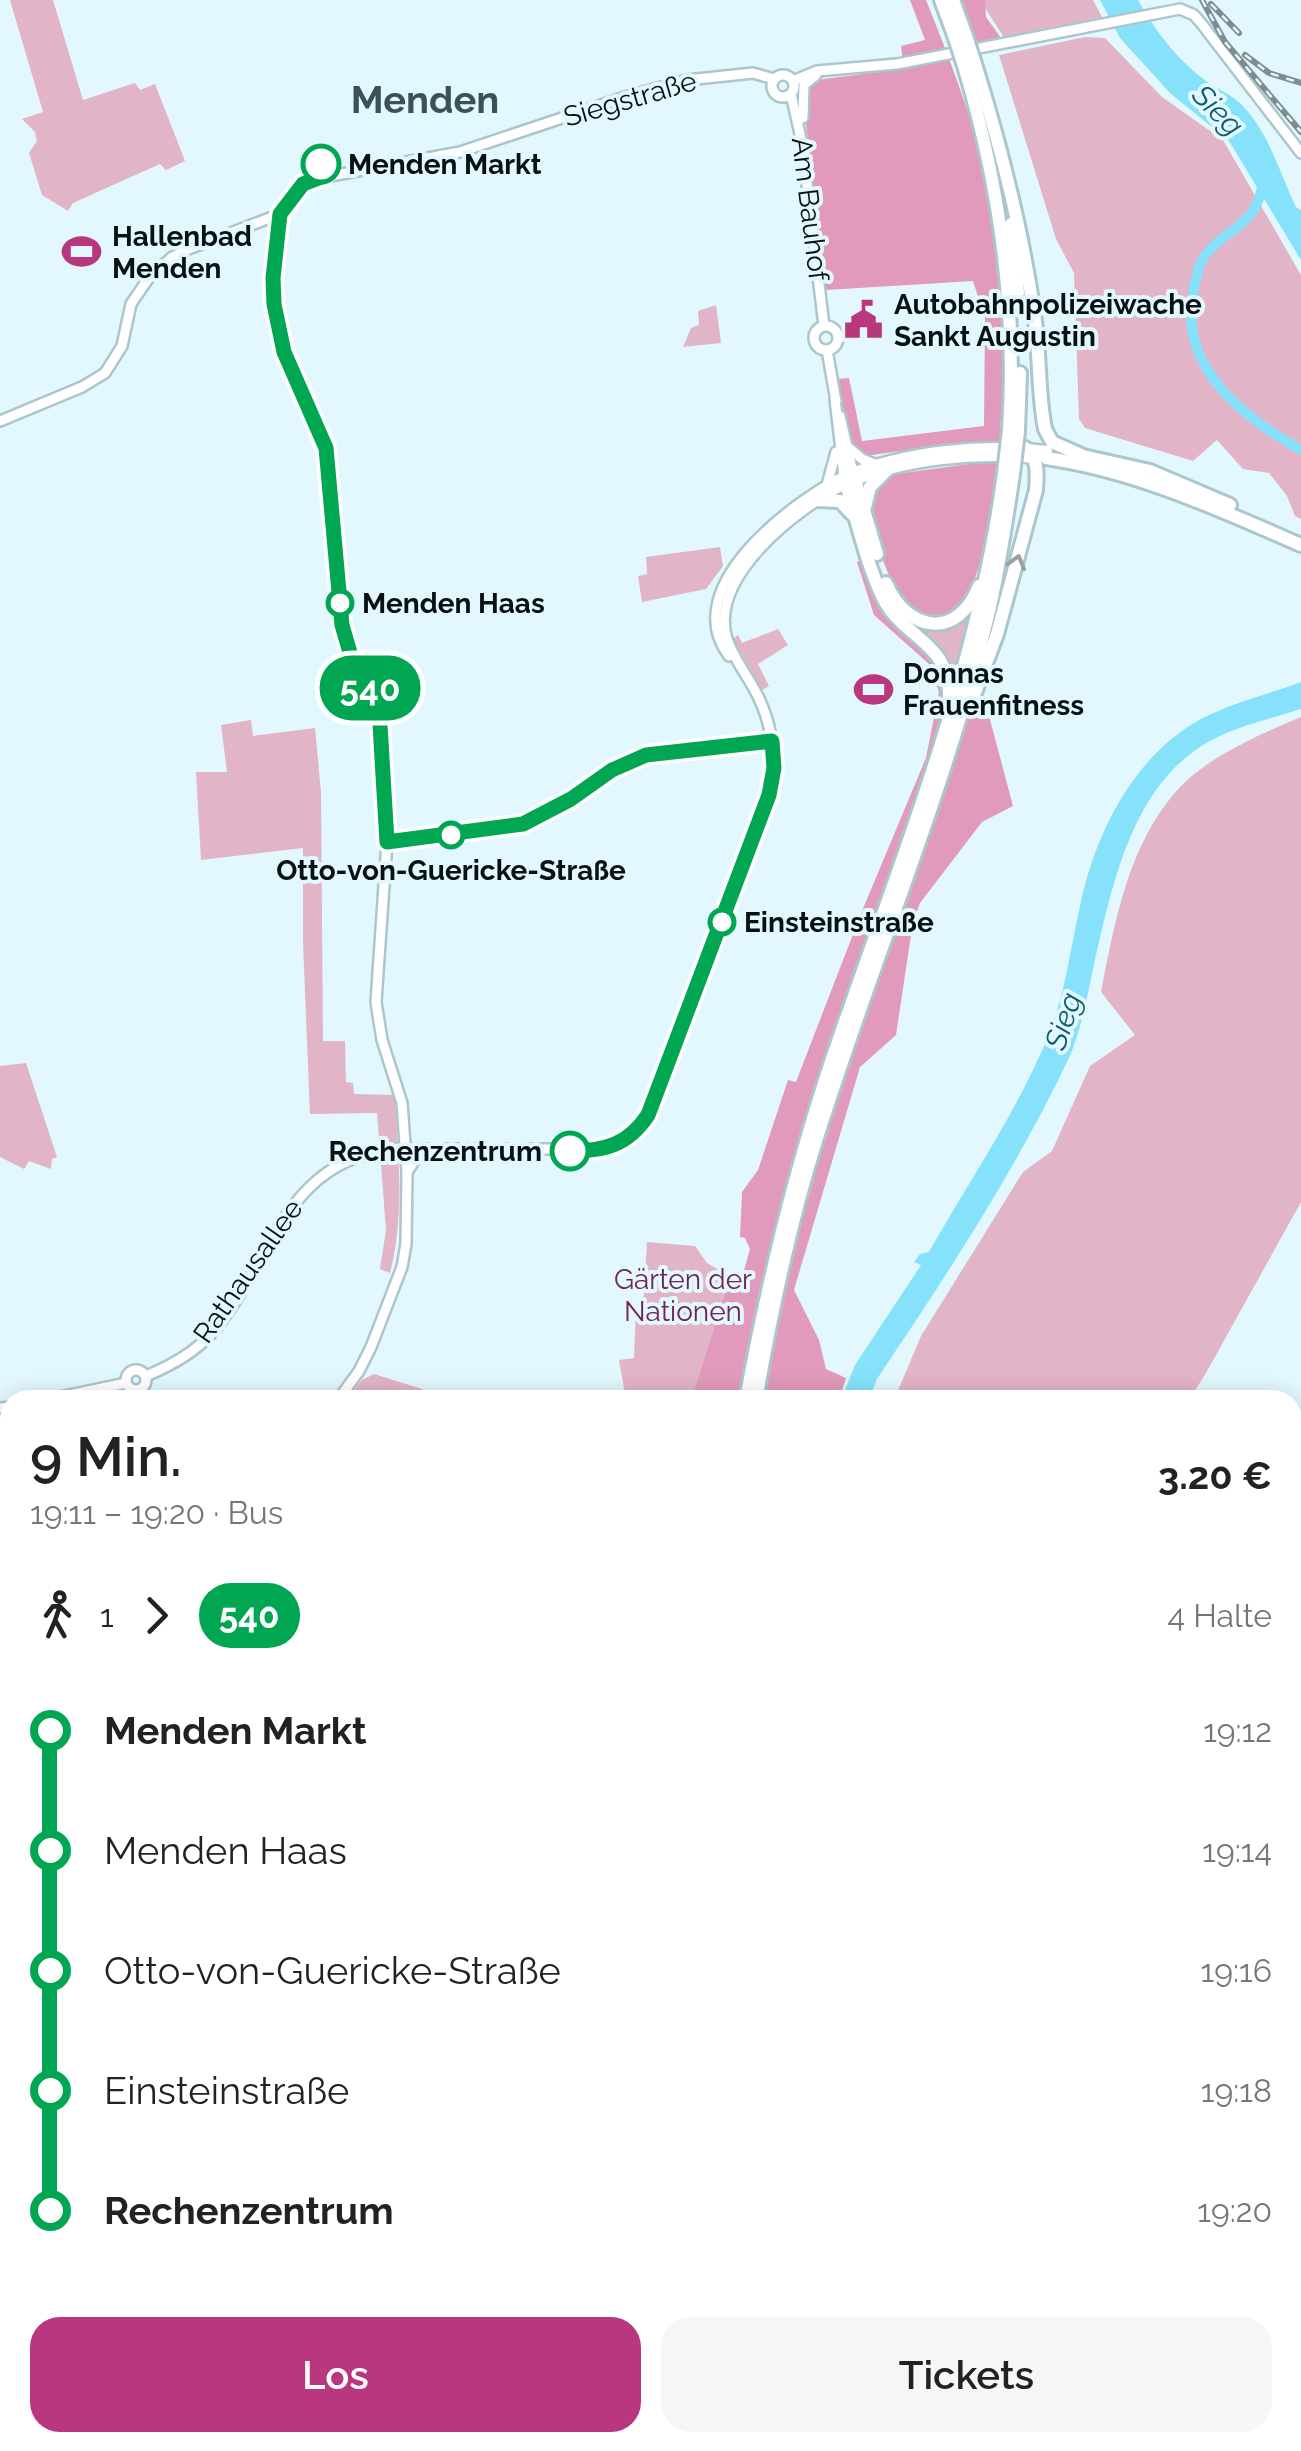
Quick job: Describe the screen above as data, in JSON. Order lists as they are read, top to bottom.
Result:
{
  "streets": {
    "street": ["Siegstraße", "Am Bauhof", "Rathausallee"]
  },
  "crossings": [
    ["Siegstraße", "Am Bauhof"]
  ],
  "districts": ["Menden"],
  "water": ["Sieg"],
  "parks": ["Gärten der Nationen"],
  "places": {
    "other": [
      "Menden Markt",
      "Menden Haas",
      "Otto-von-Guericke-Straße",
      "Einsteinstraße",
      "Rechenzentrum"
    ],
    "sports": ["Hallenbad Menden", "Donnas Frauenfitness"],
    "public building": ["Autobahnpolizeiwache Sankt Augustin"]
  },
  "lines": ["bus line 540"],
  "page": {
    "on_map": "540",
    "heading": ["9 Min.", "19:11 – 19:20 · Bus", "3.20 €"],
    "legs": ["1", "540", "4 Halte"],
    "list": [
      {
        "name": "Menden Markt",
        "value": "19:12"
      },
      {
        "name": "Menden Haas",
        "value": "19:14"
      },
      {
        "name": "Otto-von-Guericke-Straße",
        "value": "19:16"
      },
      {
        "name": "Einsteinstraße",
        "value": "19:18"
      },
      {
        "name": "Rechenzentrum",
        "value": "19:20"
      }
    ],
    "buttons": ["Los", "Tickets"]
  }
}
